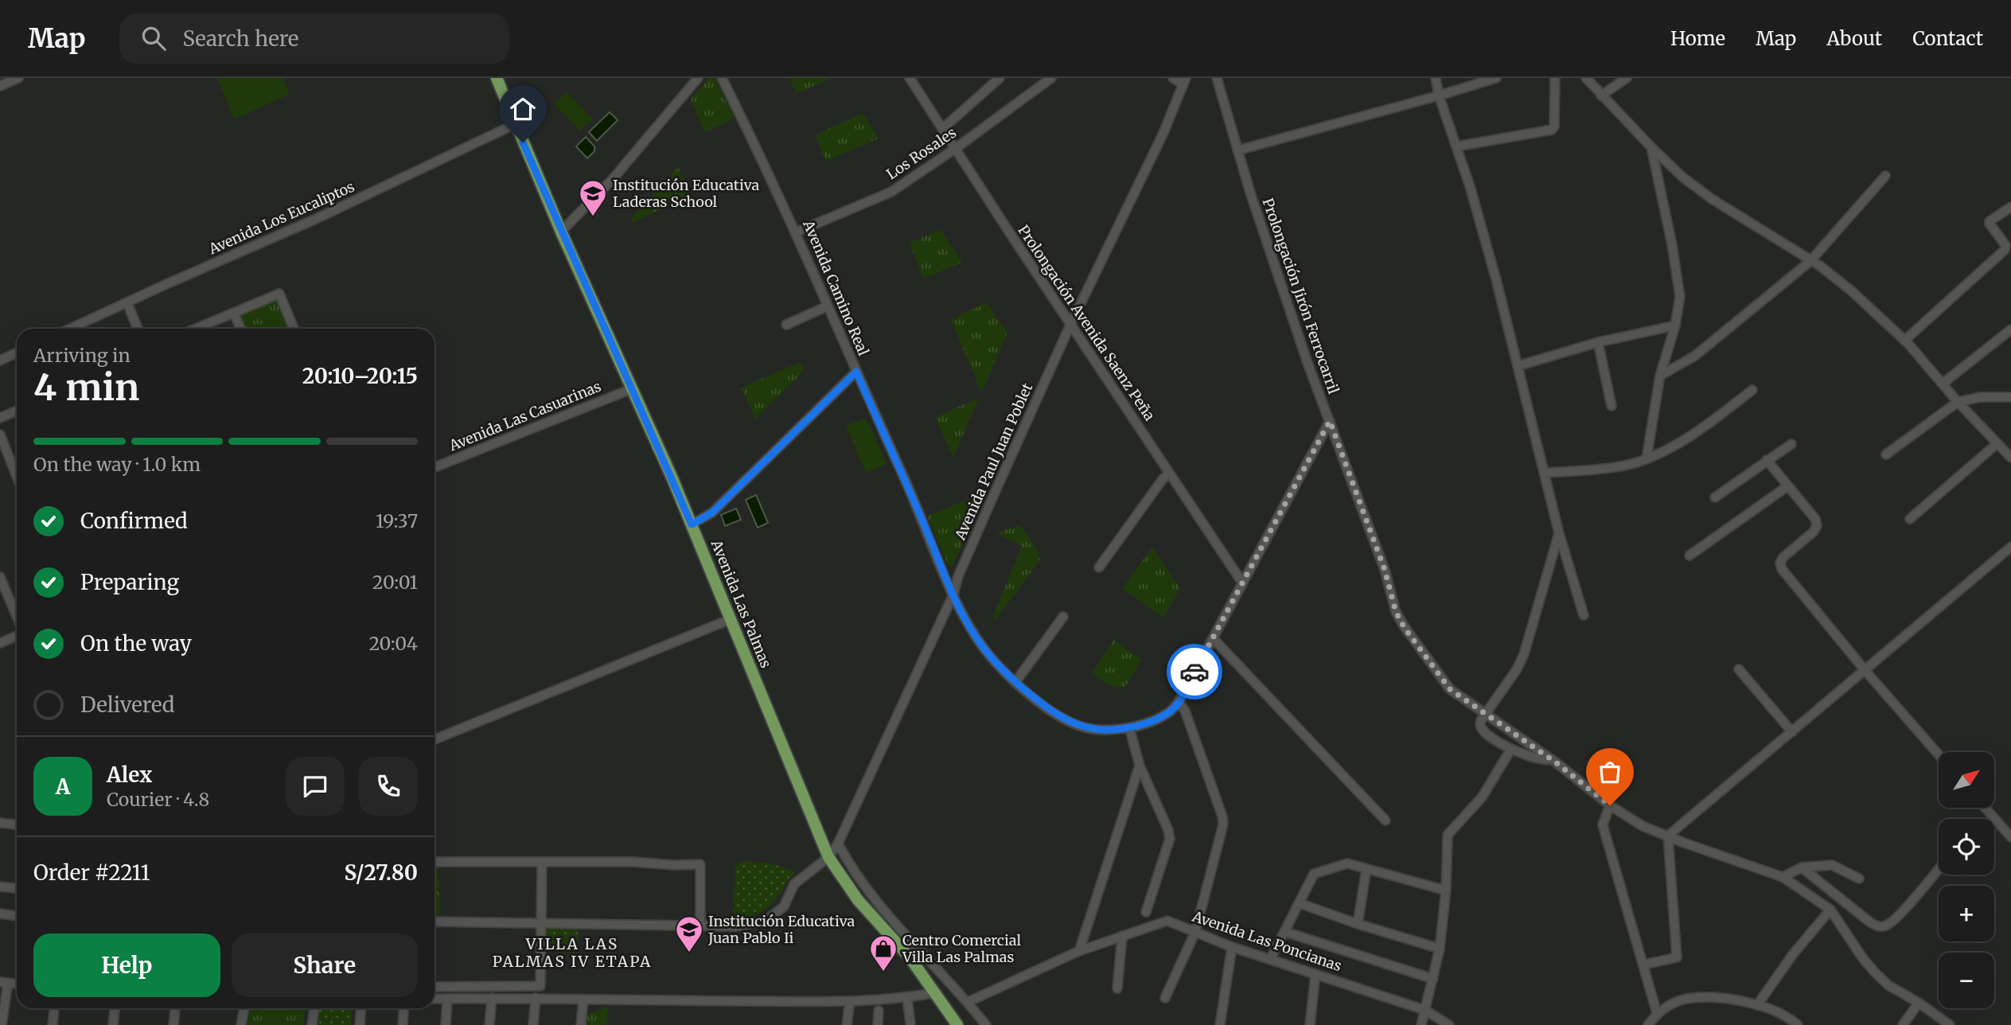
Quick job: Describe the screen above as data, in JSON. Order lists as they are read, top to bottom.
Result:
{
  "streets": {
    "main road": ["Avenida Las Palmas"],
    "street": [
      "Los Rosales",
      "Avenida Los Eucaliptos",
      "Avenida Camino Real",
      "Prolongación Jirón Ferrocarril",
      "Prolongación Avenida Saenz Peña",
      "Avenida Las Casuarinas",
      "Avenida Paul Juan Poblet",
      "Avenida Las Poncianas"
    ]
  },
  "crossings": [
    ["Los Rosales", "Avenida Camino Real"],
    ["Los Rosales", "Prolongación Avenida Saenz Peña"],
    ["Avenida Los Eucaliptos", "Avenida Las Palmas"],
    ["Avenida Camino Real", "Prolongación Jirón Ferrocarril"],
    ["Avenida Camino Real", "Prolongación Avenida Saenz Peña"],
    ["Avenida Camino Real", "Avenida Paul Juan Poblet"],
    ["Prolongación Avenida Saenz Peña", "Avenida Paul Juan Poblet"],
    ["Avenida Las Casuarinas", "Avenida Las Palmas"],
    ["Avenida Paul Juan Poblet", "Avenida Las Palmas"]
  ],
  "districts": ["VILLA LAS PALMAS IV ETAPA"],
  "places": {
    "school or university": ["Institución Educativa Laderas School", "Institución Educativa Juan Pablo Ii"],
    "shop": ["Centro Comercial Villa Las Palmas"]
  },
  "north": "top right",
  "page": {
    "header": "Map",
    "search": "Search here",
    "nav": [
      "Home",
      "Map",
      "About",
      "Contact"
    ],
    "heading": ["4 min", "Arriving in", "20:10–20:15"],
    "panel": [
      "Alex",
      "Courier · 4.8",
      "Order #2211",
      "S/27.80"
    ],
    "bar": "On the way · 1.0 km",
    "list": [
      ["Confirmed", "19:37"],
      ["Preparing", "20:01"],
      ["On the way", "20:04"],
      "Delivered"
    ],
    "map_buttons": ["+", "−"],
    "round": "A",
    "buttons": ["Help", "Share"]
  }
}
